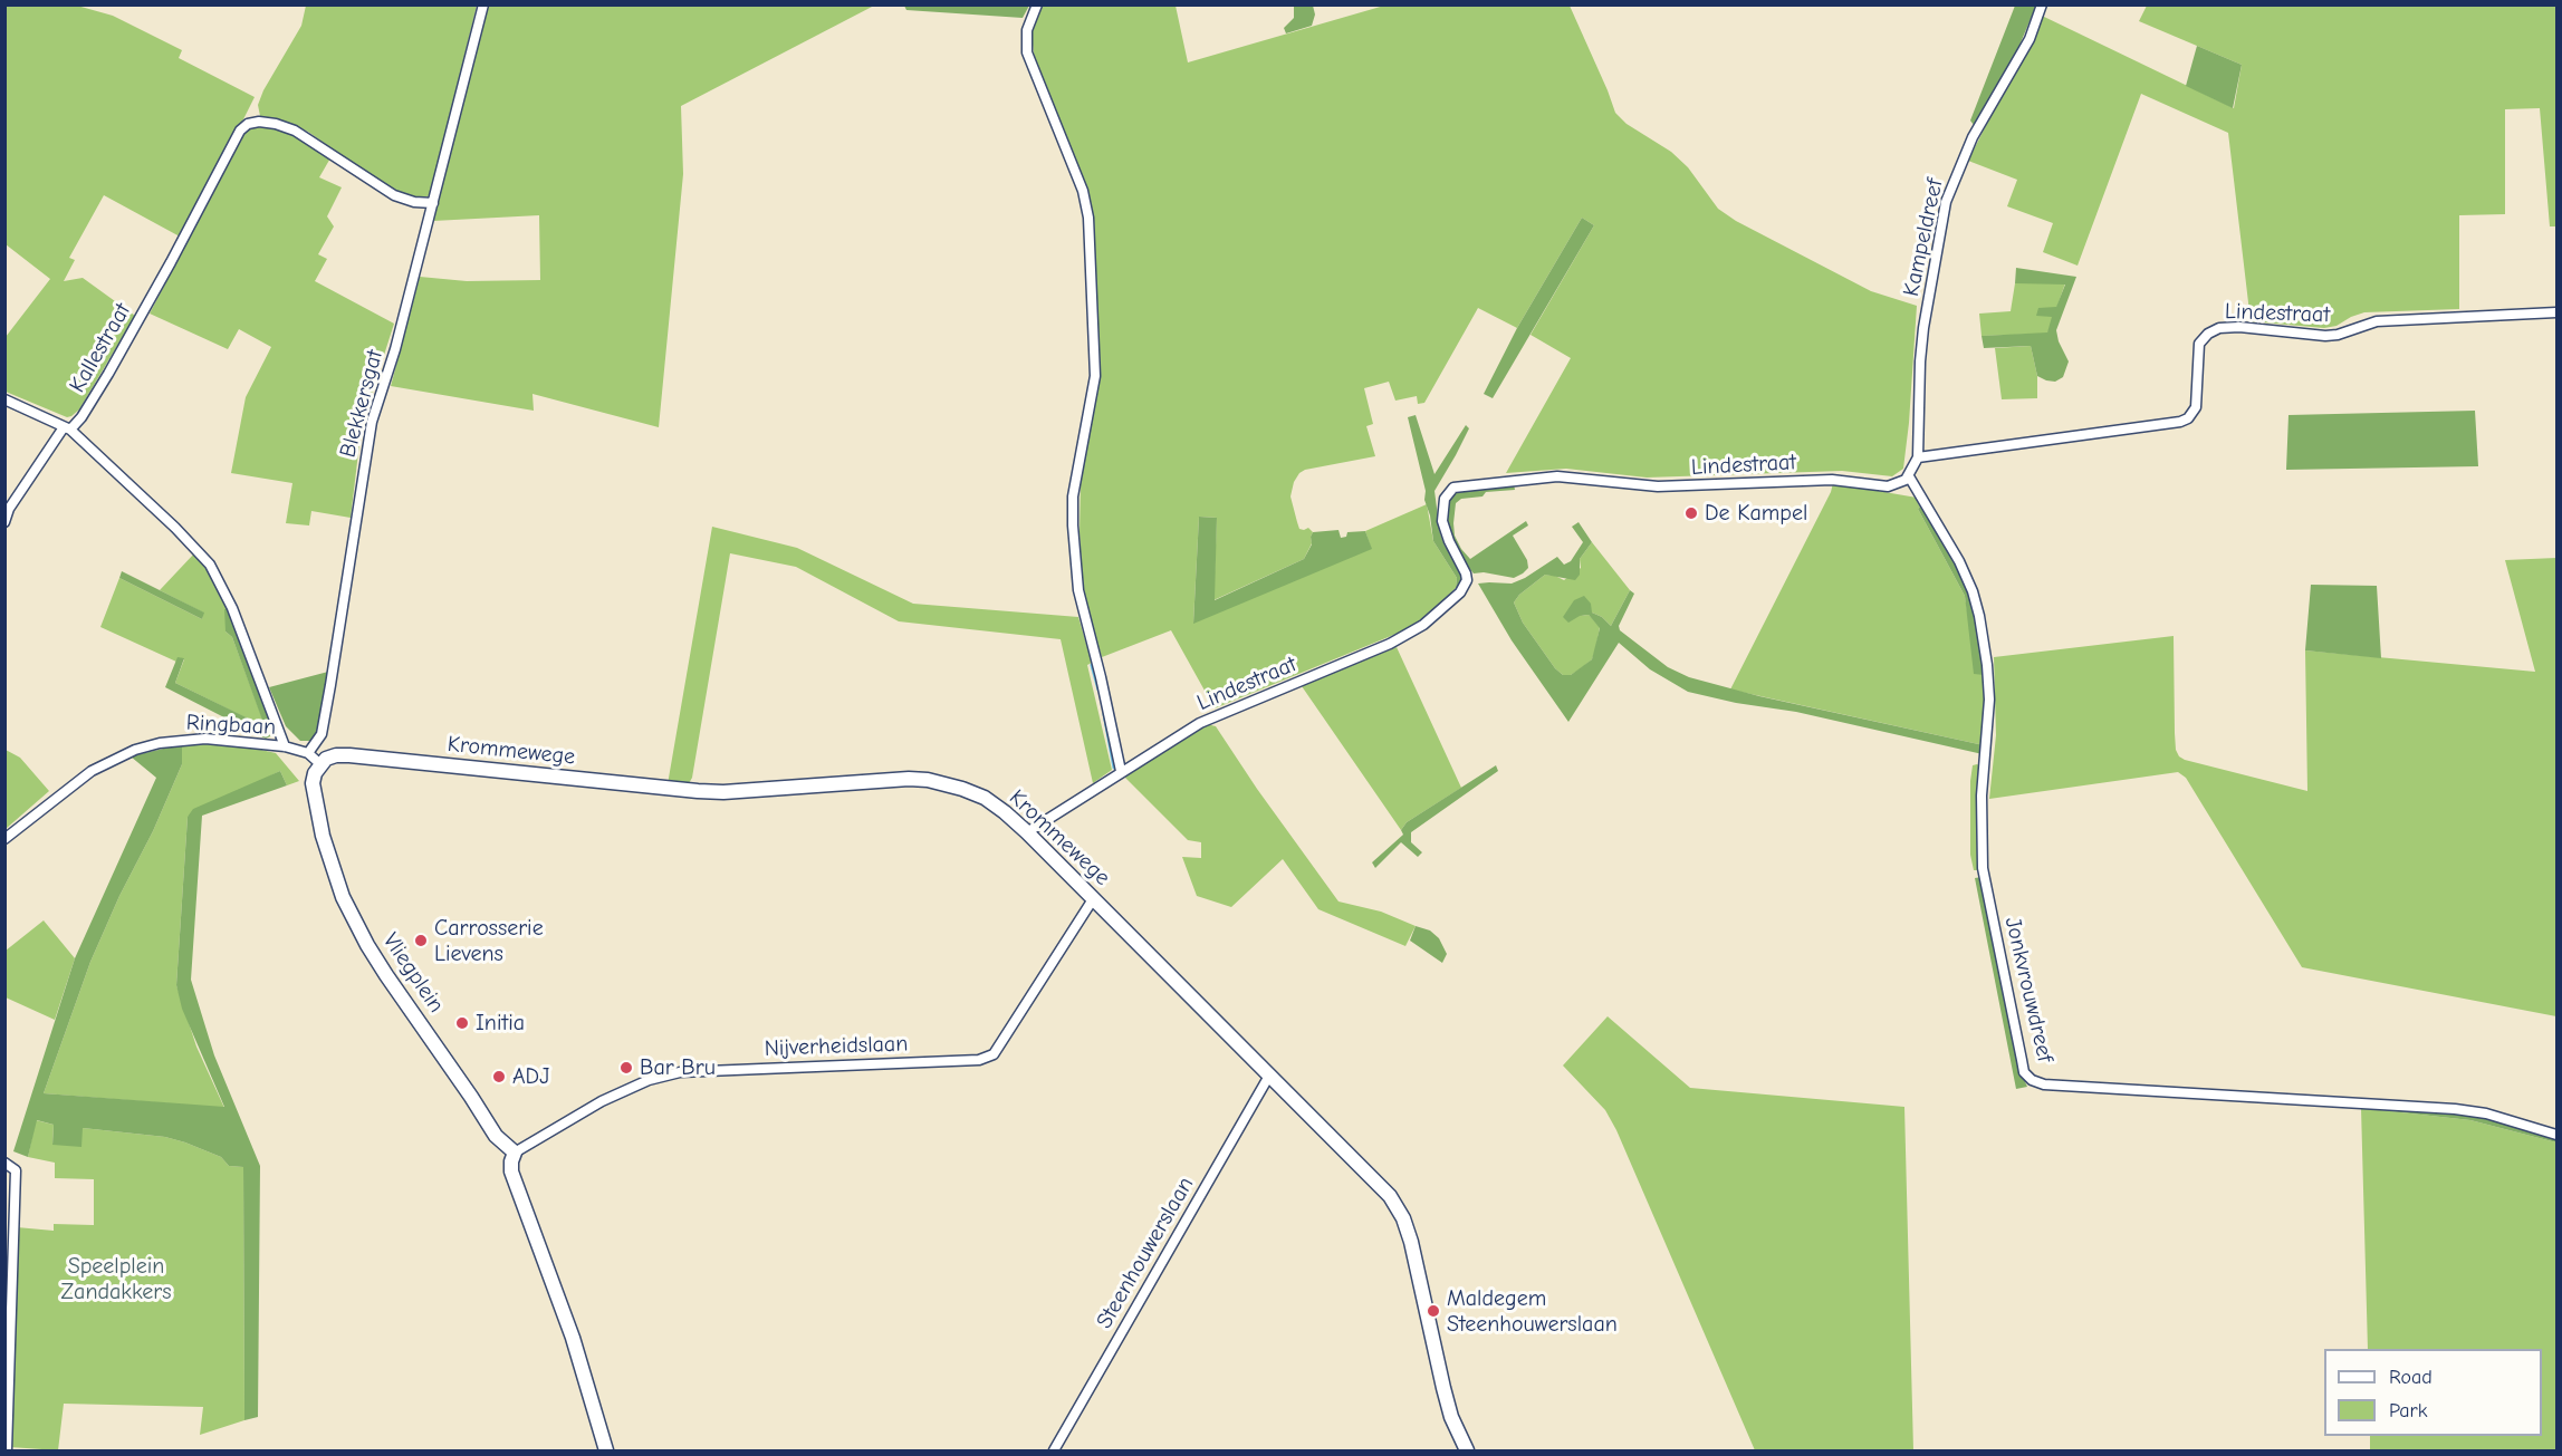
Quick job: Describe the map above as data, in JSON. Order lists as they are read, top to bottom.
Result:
{
  "streets": {
    "street": [
      "Kampeldreef",
      "Lindestraat",
      "Kallestraat",
      "Blekkersgat",
      "Ringbaan",
      "Krommewege",
      "Vliegplein",
      "Jonkvrouwdreef",
      "Nijverheidslaan",
      "Steenhouwerslaan"
    ]
  },
  "crossings": [
    ["Kampeldreef", "Lindestraat"],
    ["Lindestraat", "Krommewege"],
    ["Lindestraat", "Jonkvrouwdreef"],
    ["Kallestraat", "Blekkersgat"],
    ["Blekkersgat", "Ringbaan"],
    ["Ringbaan", "Krommewege"],
    ["Ringbaan", "Vliegplein"],
    ["Krommewege", "Vliegplein"],
    ["Krommewege", "Nijverheidslaan"],
    ["Krommewege", "Steenhouwerslaan"],
    ["Vliegplein", "Nijverheidslaan"]
  ],
  "parks": ["Speelplein Zandakkers"],
  "places": [
    "De Kampel",
    "Carrosserie Lievens",
    "Initia",
    "Bar Bru",
    "ADJ",
    "Maldegem Steenhouwerslaan"
  ],
  "legend": ["Road", "Park"]
}
